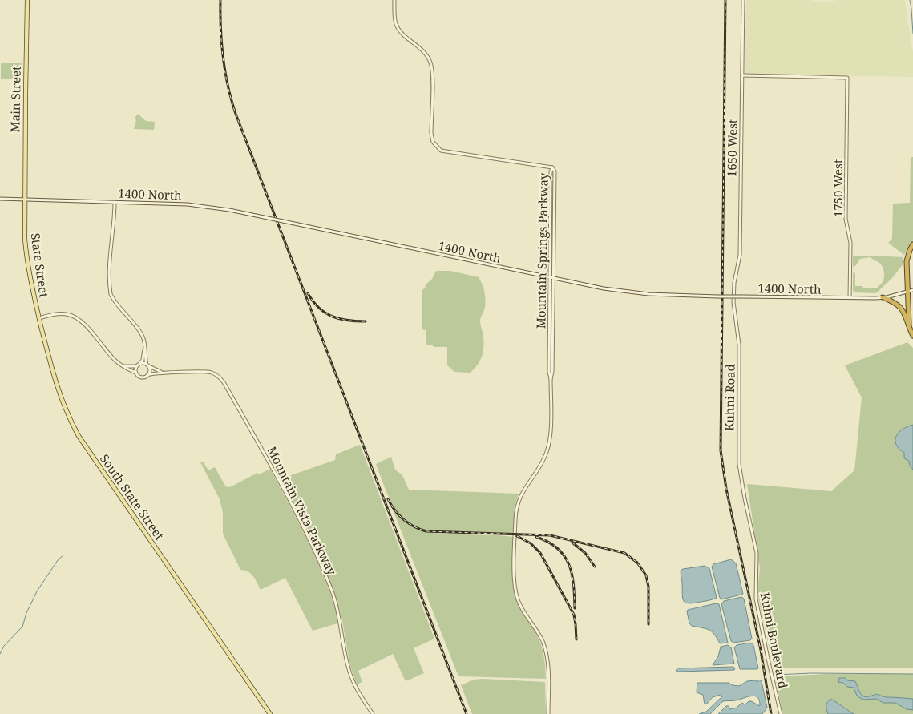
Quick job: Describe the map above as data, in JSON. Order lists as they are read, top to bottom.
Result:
{
  "streets": {
    "main road": ["Main Street", "State Street", "South State Street"],
    "street": [
      "1650 West",
      "1750 West",
      "1400 North",
      "Mountain Springs Parkway",
      "Kuhni Road",
      "Mountain Vista Parkway",
      "Kuhni Boulevard"
    ]
  },
  "crossings": [
    ["Main Street", "1400 North"],
    ["Main Street", "State Street"],
    ["1650 West", "1750 West"],
    ["1650 West", "Kuhni Road"],
    ["1750 West", "1400 North"],
    ["1400 North", "Mountain Springs Parkway"],
    ["1400 North", "State Street"],
    ["State Street", "South State Street"],
    ["Kuhni Road", "Kuhni Boulevard"]
  ]
}
